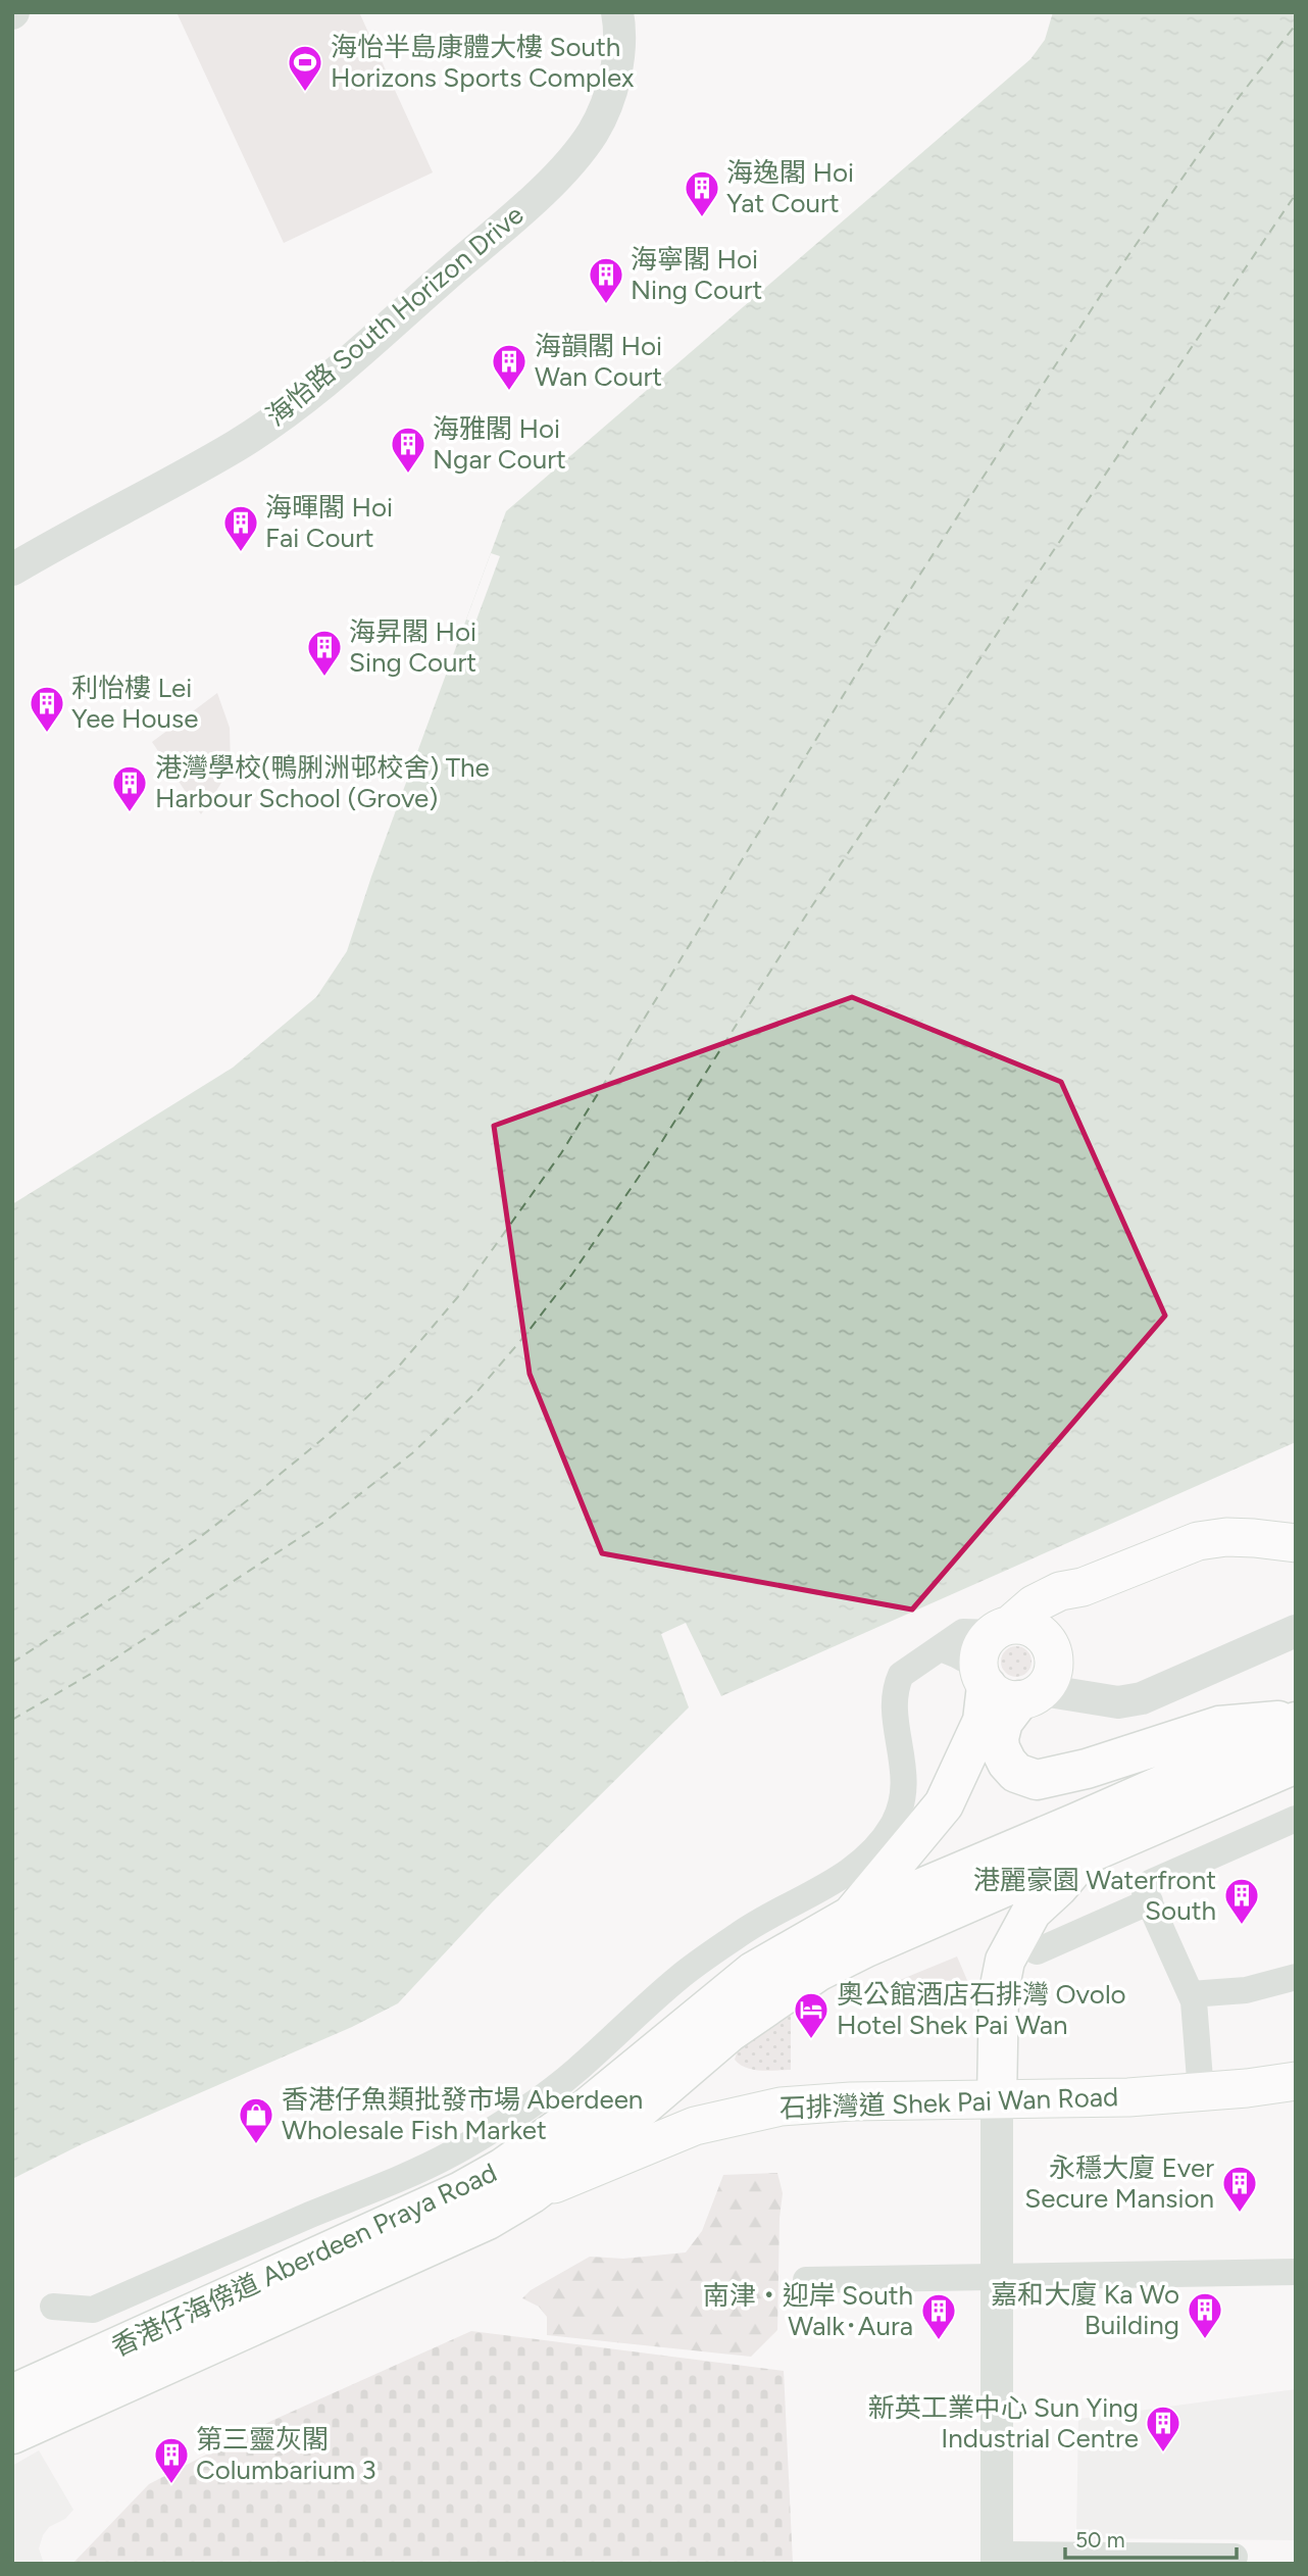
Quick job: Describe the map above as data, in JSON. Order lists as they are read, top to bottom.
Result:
{
  "streets": {
    "main road": ["石排灣道 Shek Pai Wan Road", "香港仔海傍道 Aberdeen Praya Road"],
    "street": ["海怡路 South Horizon Drive"]
  },
  "crossings": [
    ["石排灣道 Shek Pai Wan Road", "香港仔海傍道 Aberdeen Praya Road"]
  ],
  "places": {
    "sports": ["海怡半島康體大樓 South Horizons Sports Complex"],
    "building": [
      "海逸閣 Hoi Yat Court",
      "海寧閣 Hoi Ning Court",
      "海韻閣 Hoi Wan Court",
      "海雅閣 Hoi Ngar Court",
      "海暉閣 Hoi Fai Court",
      "海昇閣 Hoi Sing Court",
      "利怡樓 Lei Yee House",
      "港灣學校(鴨脷洲邨校舍) The Harbour School (Grove)",
      "港麗豪園 Waterfront South",
      "永穩大廈 Ever Secure Mansion",
      "嘉和大廈 Ka Wo Building",
      "南津‧迎岸 South Walk･Aura",
      "新英工業中心 Sun Ying Industrial Centre",
      "第三靈灰閣 Columbarium 3"
    ],
    "hotel": ["奧公館酒店石排灣 Ovolo Hotel Shek Pai Wan"],
    "shop": ["香港仔魚類批發市場 Aberdeen Wholesale Fish Market"]
  },
  "scale_bar": "50 m"
}
